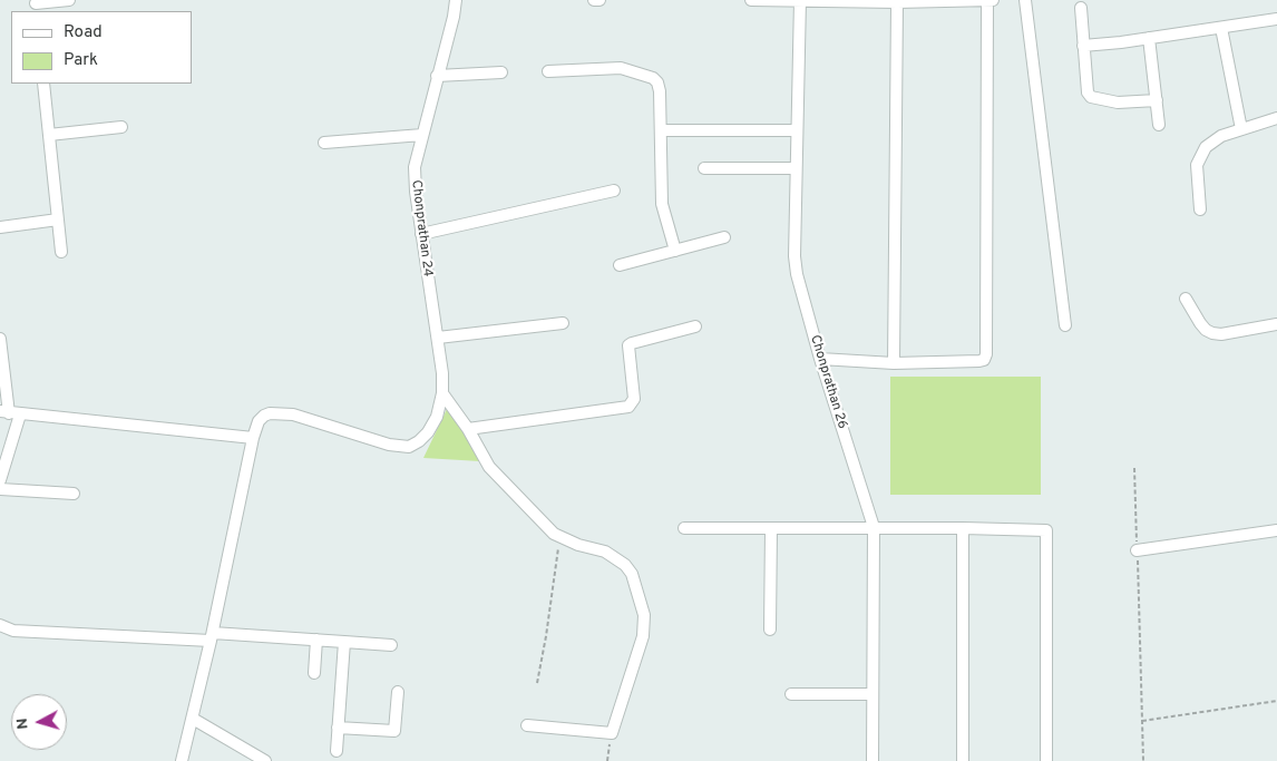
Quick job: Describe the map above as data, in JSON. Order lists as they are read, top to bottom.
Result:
{
  "streets": {
    "street": ["Chonprathan 24", "Chonprathan 26"]
  },
  "legend": ["Road", "Park"],
  "north": "left"
}
